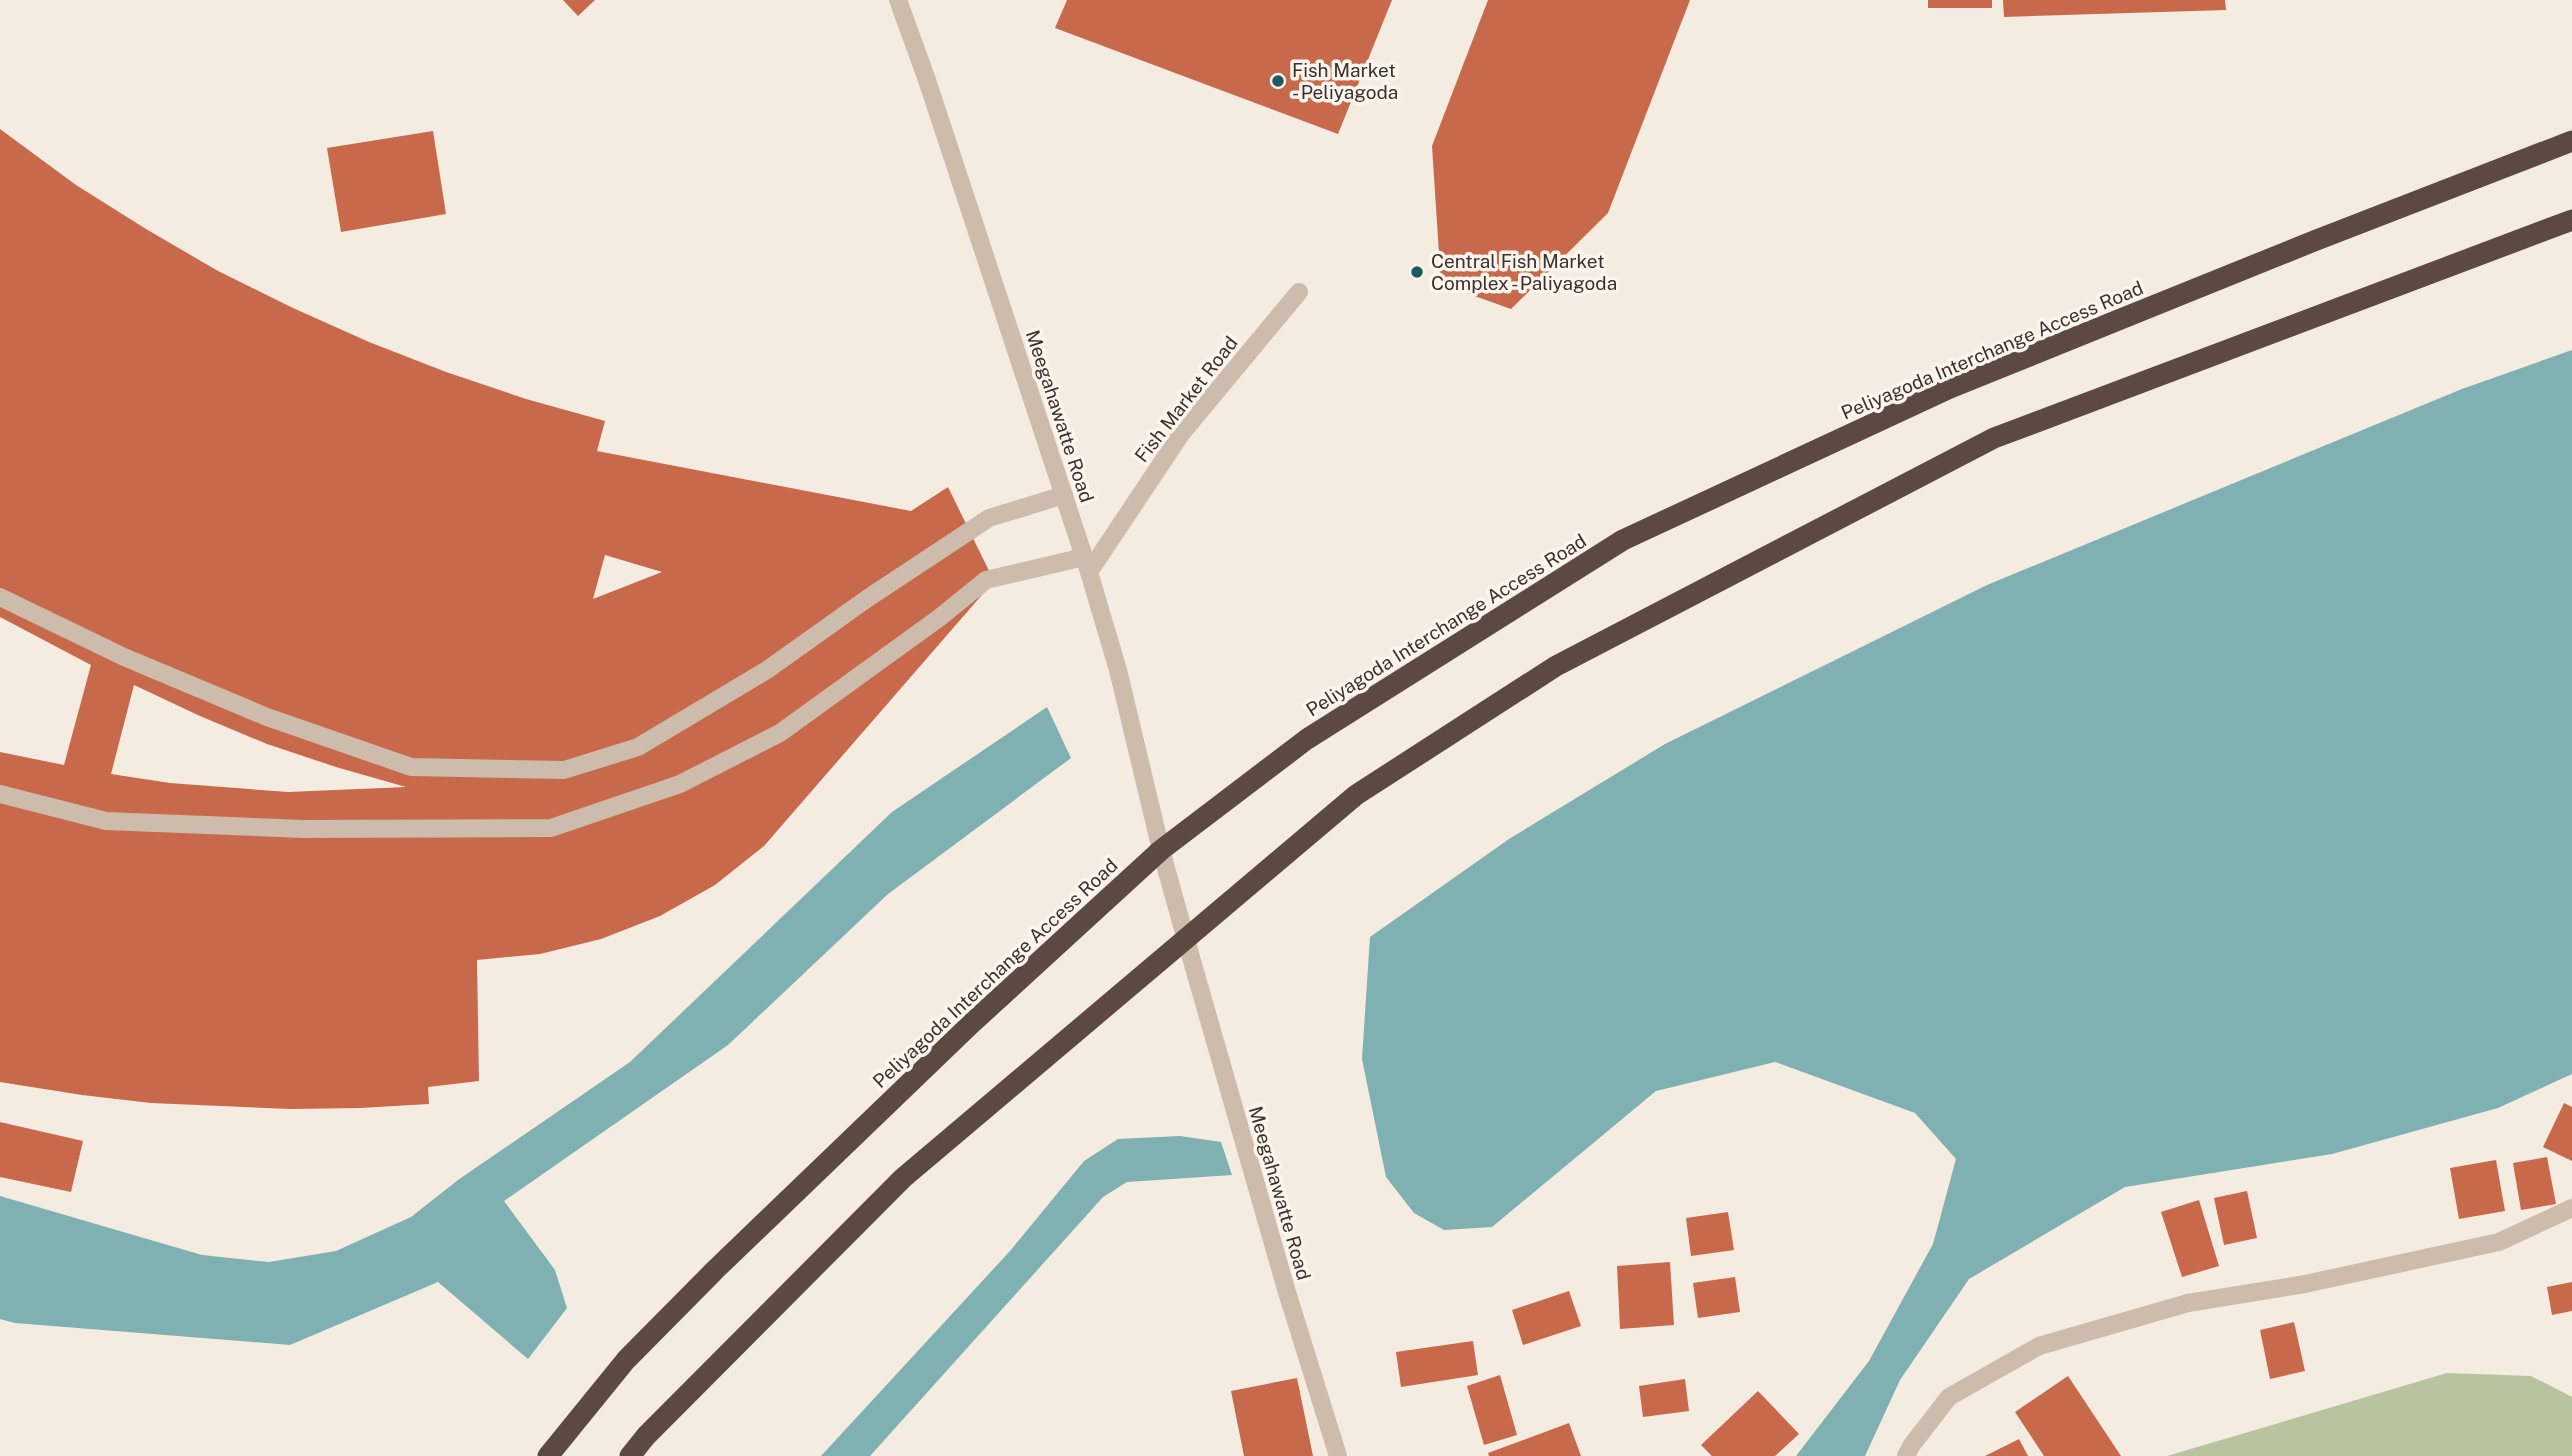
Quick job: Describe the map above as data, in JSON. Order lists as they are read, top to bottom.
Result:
{
  "streets": {
    "highway": ["Peliyagoda Interchange Access Road"],
    "street": ["Fish Market Road", "Meegahawatte Road"]
  },
  "crossings": [
    ["Peliyagoda Interchange Access Road", "Meegahawatte Road"],
    ["Fish Market Road", "Meegahawatte Road"]
  ],
  "places": ["Fish Market - Peliyagoda", "Central Fish Market Complex - Paliyagoda"]
}
